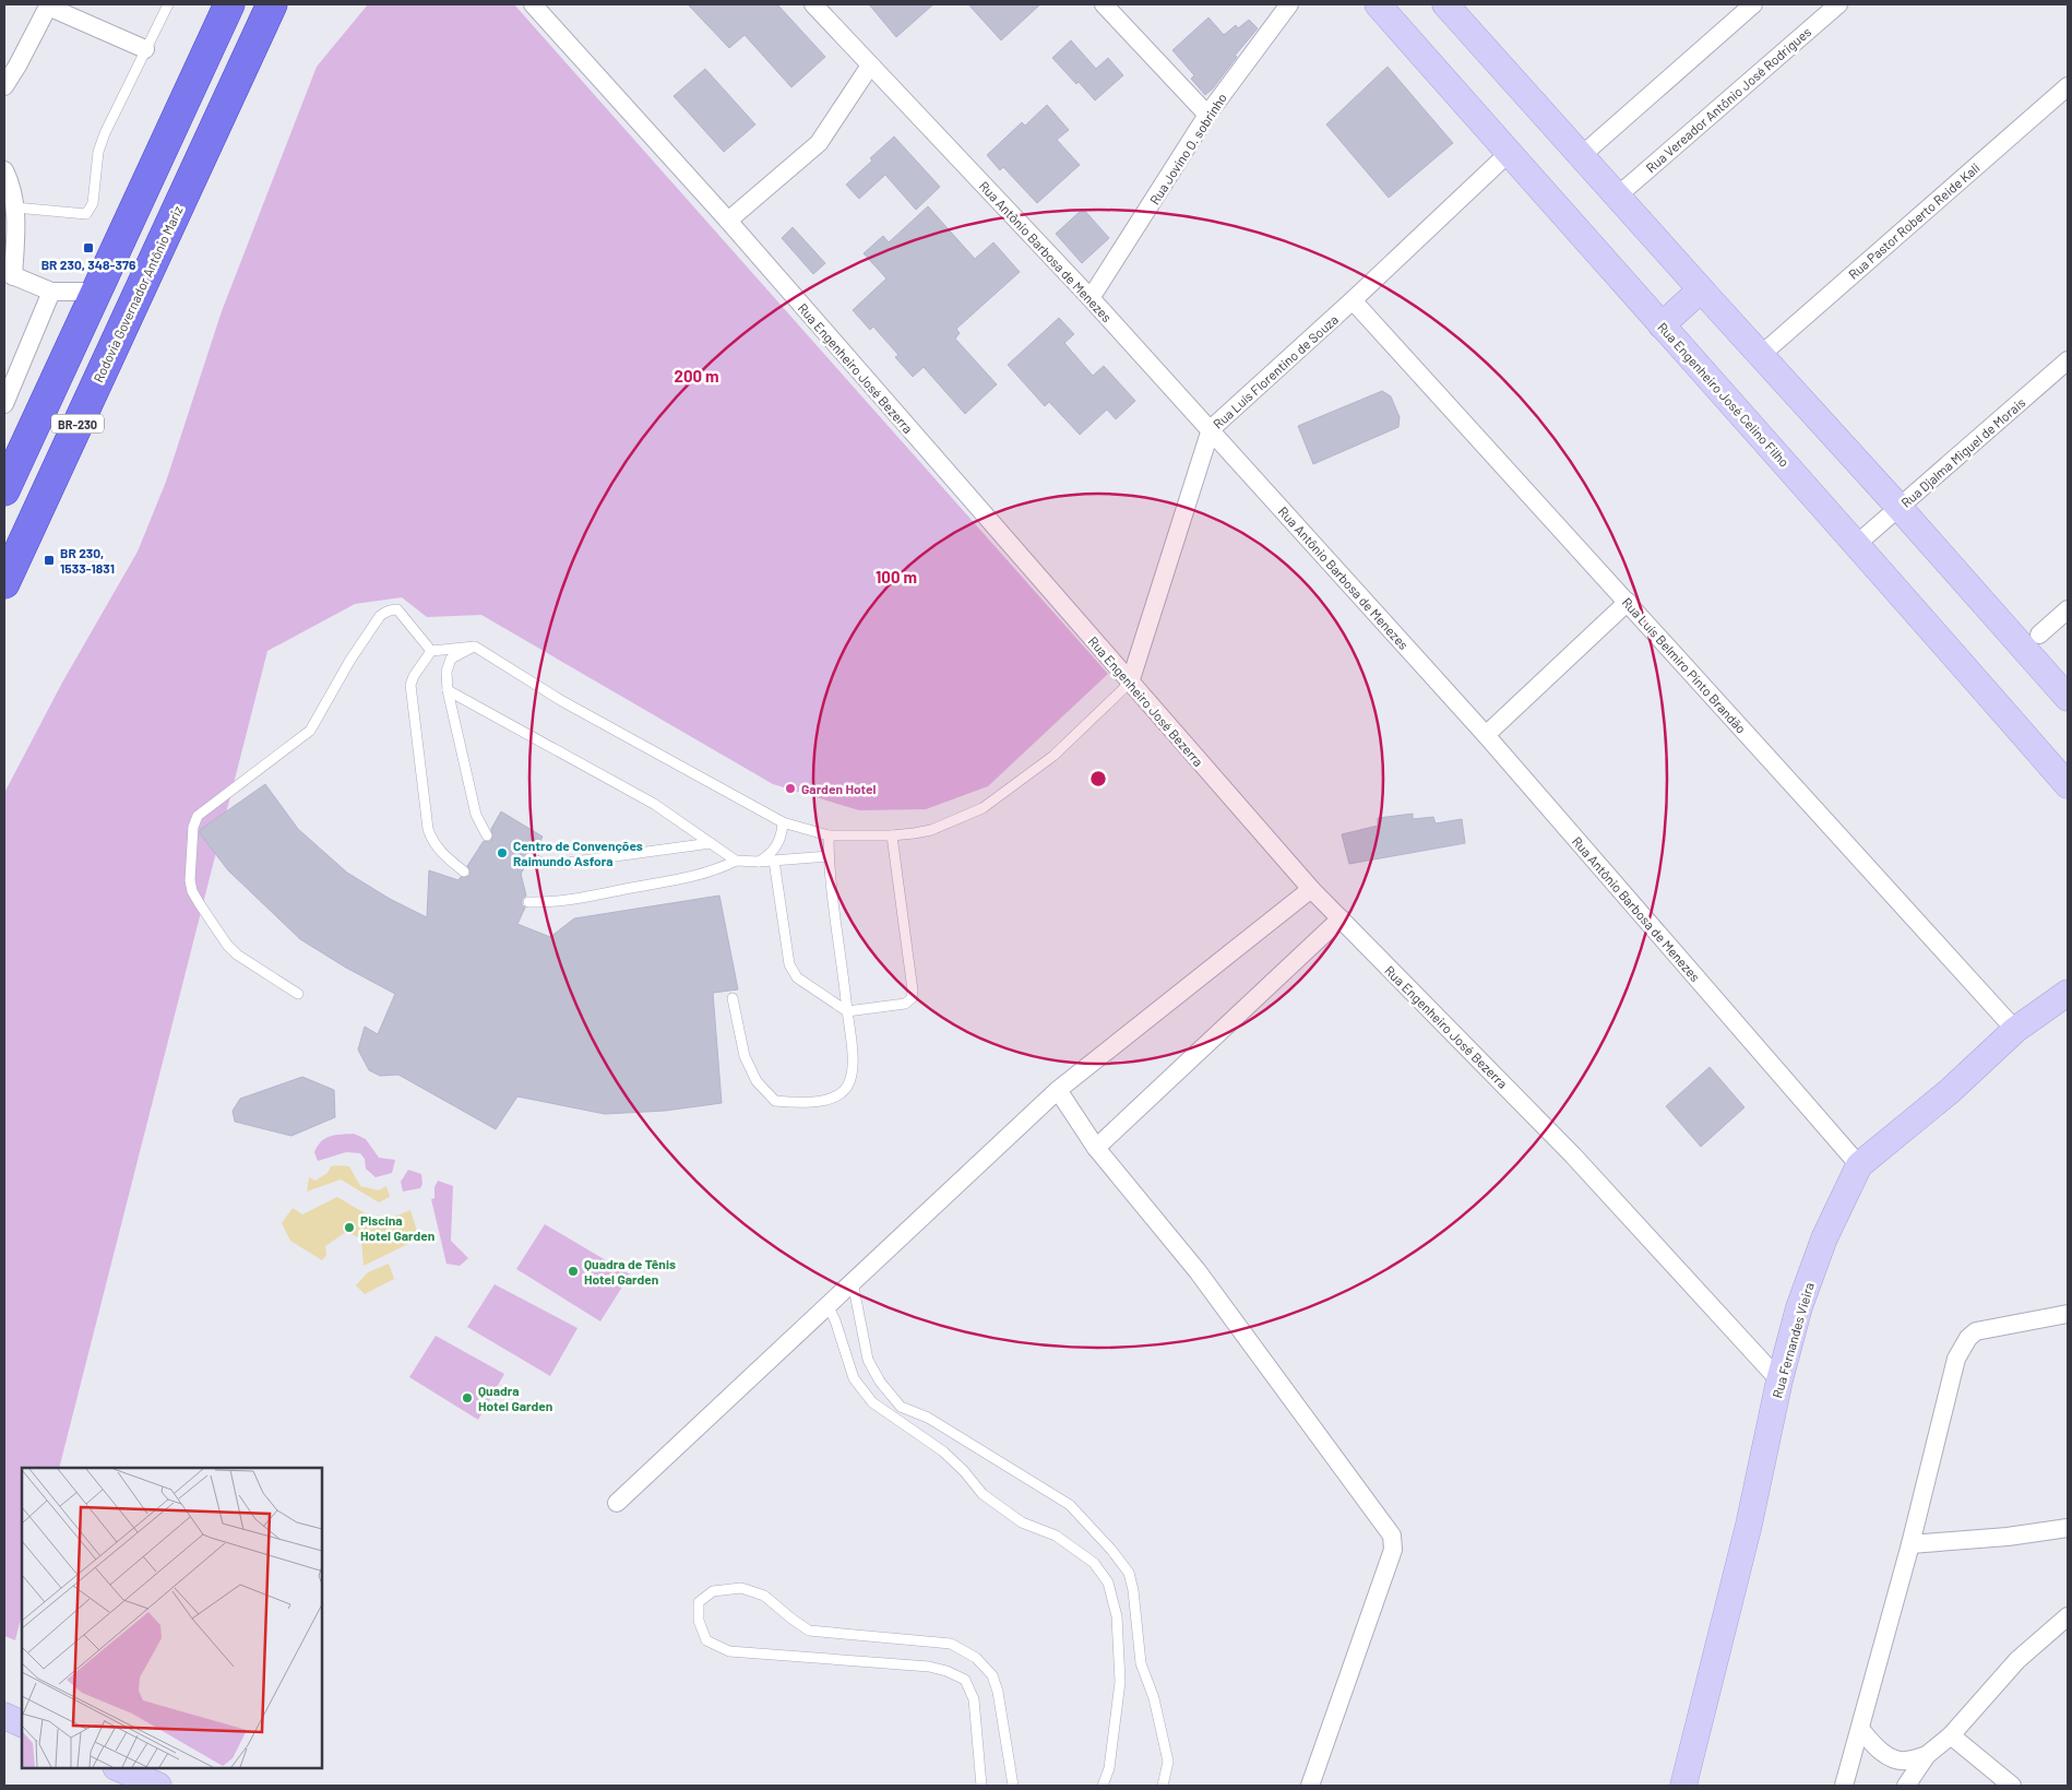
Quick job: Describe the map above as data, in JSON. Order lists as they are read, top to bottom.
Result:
{
  "streets": {
    "highway": ["Rodovia Governador Antônio Mariz", "BR-230"],
    "street": [
      "Rua Vereador Antônio José Rodrigues",
      "Rua Jovino O. sobrinho",
      "Rua Pastor Roberto Reide Kali",
      "Rua Antônio Barbosa de Menezes",
      "Rua Engenheiro José Bezerra",
      "Rua Luís Florentino de Souza",
      "Rua Engenheiro José Celino Filho",
      "Rua Djalma Miguel de Morais",
      "Rua Luís Belmiro Pinto Brandão",
      "Rua Fernandes Vieira"
    ]
  },
  "crossings": [
    ["Rua Jovino O. sobrinho", "Rua Antônio Barbosa de Menezes"],
    ["Rua Antônio Barbosa de Menezes", "Rua Luís Florentino de Souza"],
    ["Rua Antônio Barbosa de Menezes", "Rua Fernandes Vieira"],
    ["Rua Engenheiro José Bezerra", "Rua Luís Florentino de Souza"],
    ["Rua Engenheiro José Bezerra", "Rua Fernandes Vieira"],
    ["Rua Luís Florentino de Souza", "Rua Engenheiro José Celino Filho"],
    ["Rua Luís Florentino de Souza", "Rua Luís Belmiro Pinto Brandão"],
    ["Rua Engenheiro José Celino Filho", "Rua Djalma Miguel de Morais"],
    ["Rua Luís Belmiro Pinto Brandão", "Rua Fernandes Vieira"]
  ],
  "places": {
    "transit": ["BR 230, 348-376", "BR 230, 1533-1831"],
    "other": [
      "Garden Hotel",
      "Centro de Convenções Raimundo Asfora",
      "Piscina Hotel Garden",
      "Quadra de Tênis Hotel Garden",
      "Quadra Hotel Garden"
    ]
  },
  "rings": ["200 m", "100 m"]
}
